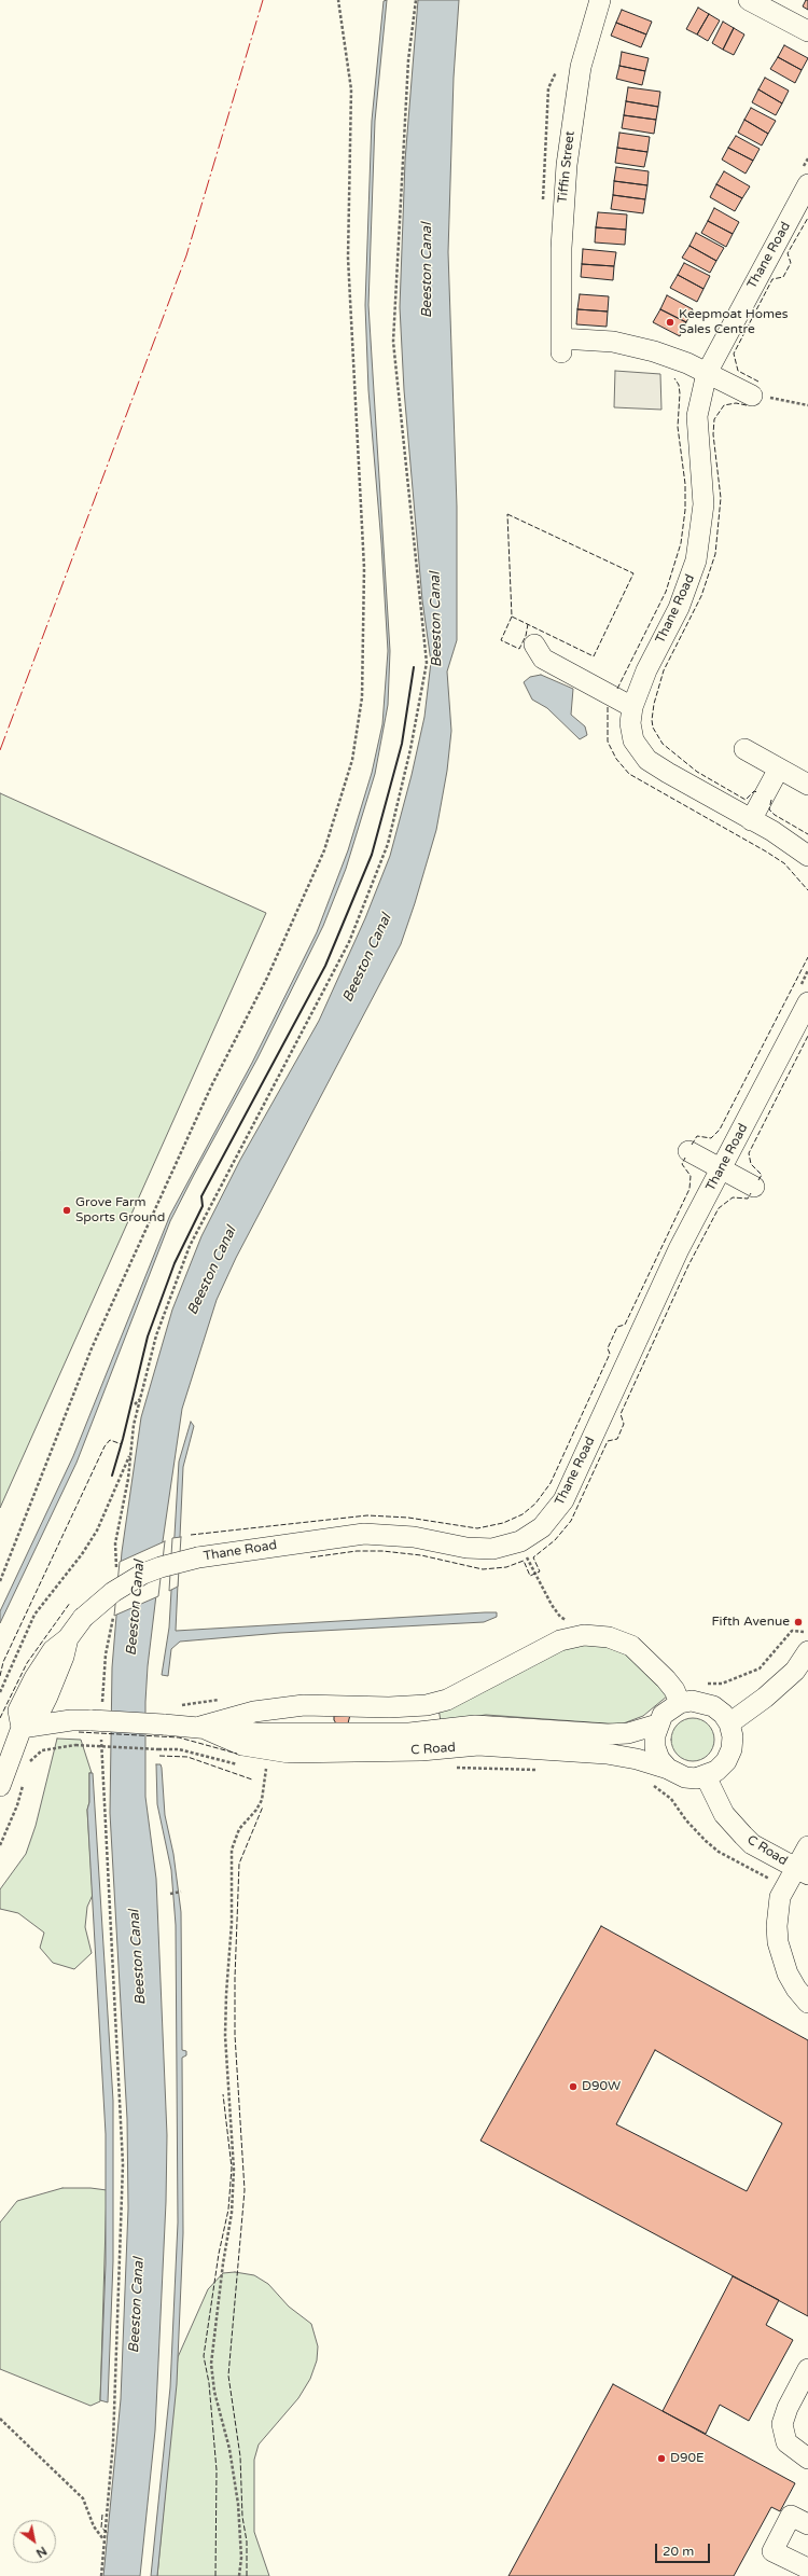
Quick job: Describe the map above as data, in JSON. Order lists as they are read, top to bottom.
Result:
{
  "streets": {
    "street": ["Tiffin Street", "Thane Road", "C Road"]
  },
  "crossings": [
    ["Tiffin Street", "Thane Road"]
  ],
  "water": ["Beeston Canal"],
  "places": [
    "Keepmoat Homes Sales Centre",
    "Grove Farm Sports Ground",
    "Fifth Avenue",
    "D90W",
    "D90E"
  ],
  "scale_bar": "20 m",
  "north": "bottom right"
}
